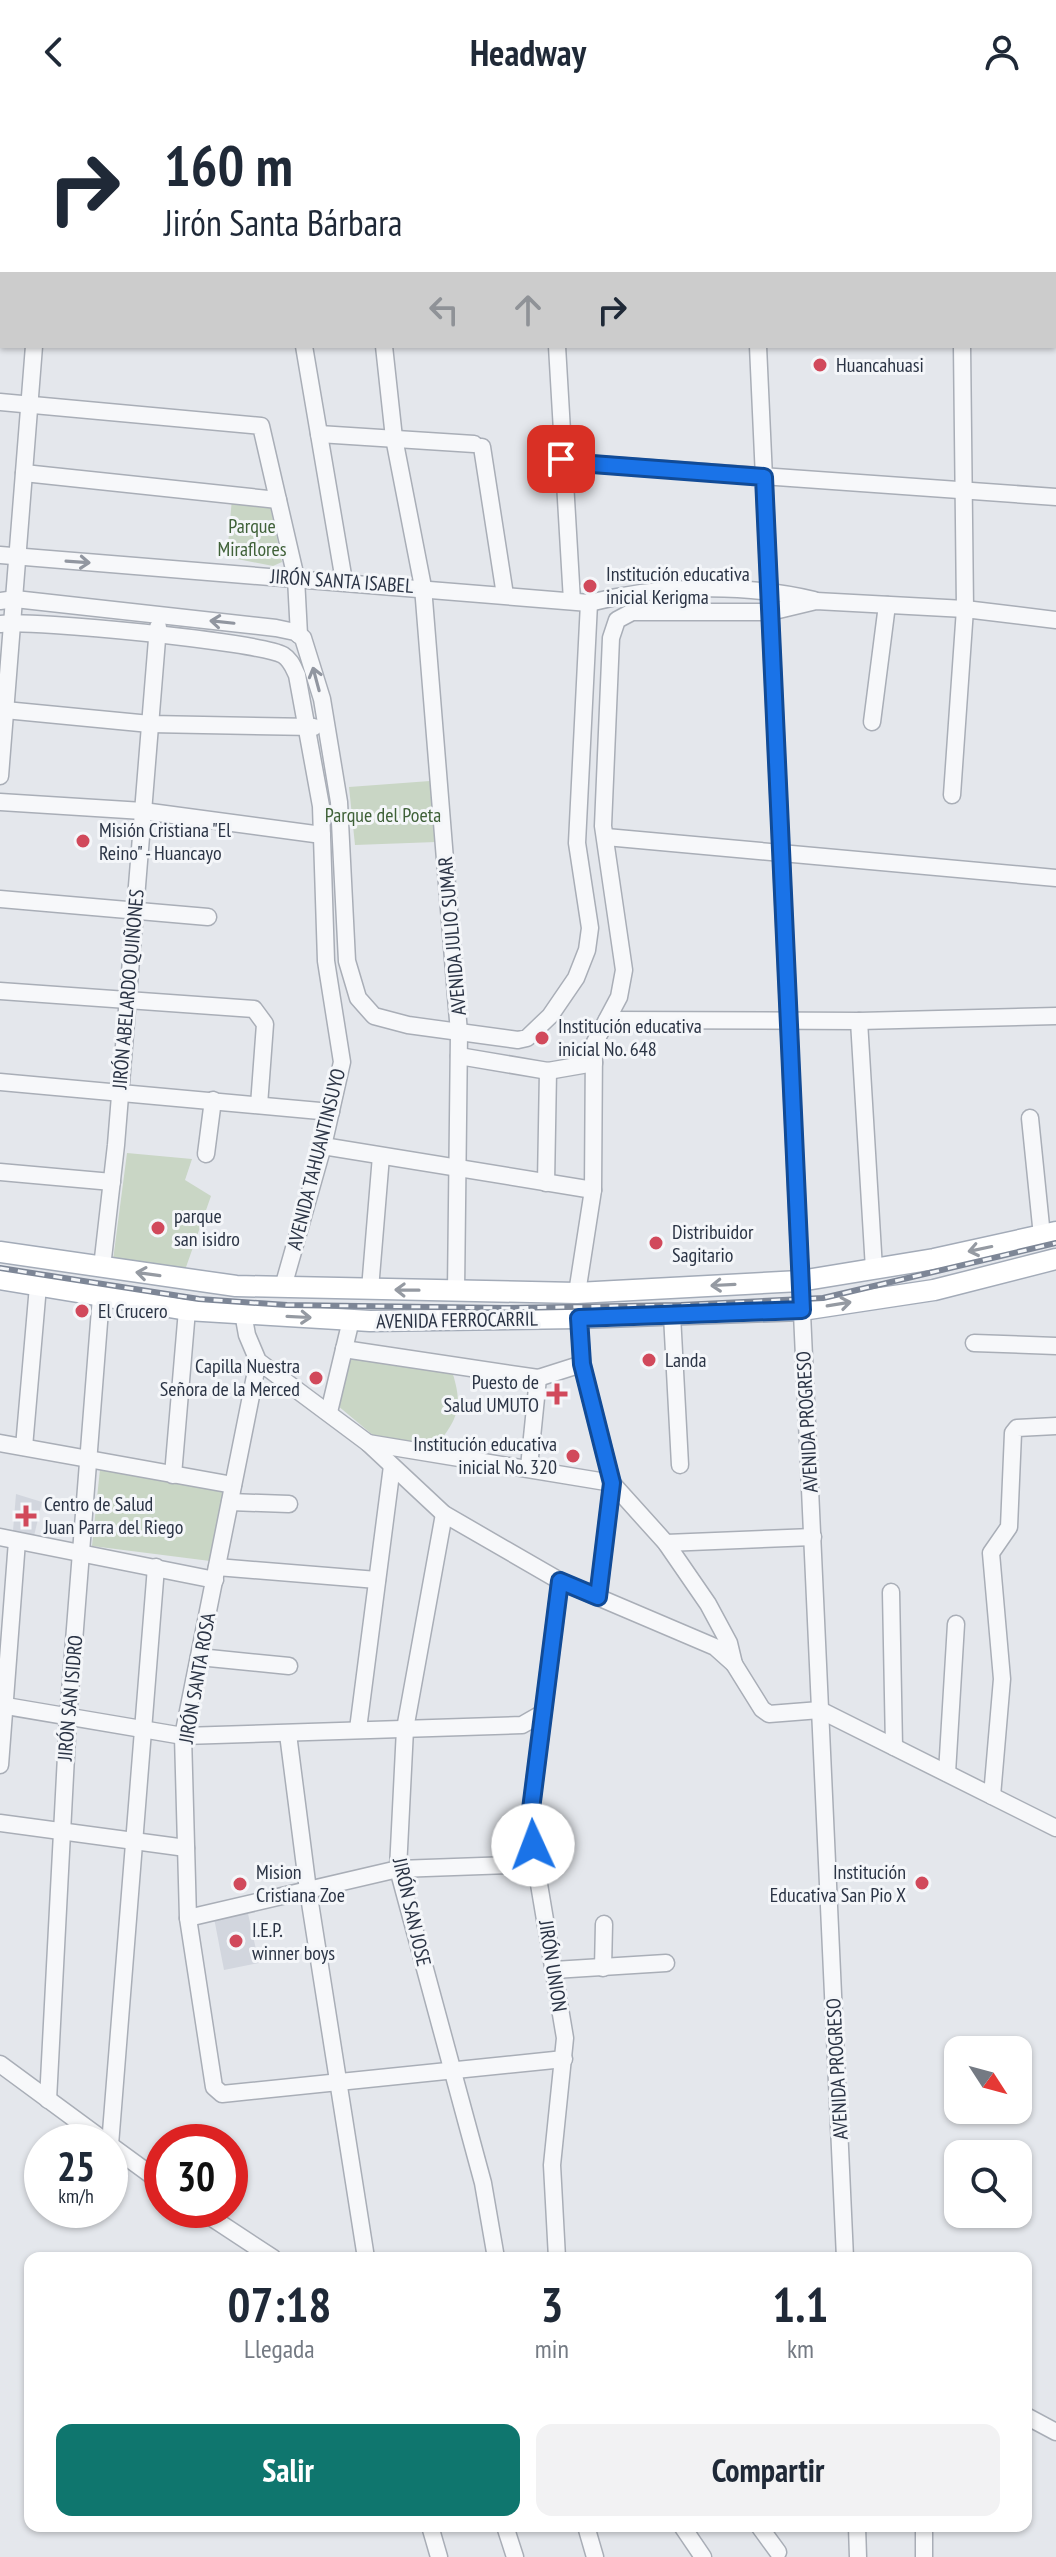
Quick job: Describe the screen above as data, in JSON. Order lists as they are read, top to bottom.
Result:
{
  "streets": {
    "main road": ["AVENIDA FERROCARRIL"],
    "street": [
      "JIRÓN SANTA ISABEL",
      "AVENIDA JULIO SUMAR",
      "JIRÓN ABELARDO QUIÑONES",
      "AVENIDA TAHUANTINSUYO",
      "AVENIDA PROGRESO",
      "JIRÓN SANTA ROSA",
      "JIRÓN SAN ISIDRO",
      "JIRÓN SAN JOSE",
      "JIRÓN UNION"
    ]
  },
  "crossings": [
    ["JIRÓN SANTA ISABEL", "AVENIDA JULIO SUMAR"],
    ["AVENIDA JULIO SUMAR", "AVENIDA FERROCARRIL"],
    ["JIRÓN ABELARDO QUIÑONES", "AVENIDA TAHUANTINSUYO"],
    ["JIRÓN ABELARDO QUIÑONES", "AVENIDA FERROCARRIL"],
    ["AVENIDA TAHUANTINSUYO", "AVENIDA FERROCARRIL"],
    ["AVENIDA FERROCARRIL", "AVENIDA PROGRESO"],
    ["AVENIDA FERROCARRIL", "JIRÓN SAN ISIDRO"]
  ],
  "parks": ["Parque Miraflores", "Parque del Poeta"],
  "places": {
    "other": [
      "Huancahuasi",
      "Institución educativa inicial Kerigma",
      "Misión Cristiana \"El Reino\" - Huancayo",
      "Institución educativa inicial No. 648",
      "parque san isidro",
      "Distribuidor Sagitario",
      "El Crucero",
      "Landa",
      "Capilla Nuestra Señora de la Merced",
      "Institución educativa inicial No. 320",
      "Institución Educativa San Pio X",
      "Mision Cristiana Zoe",
      "I.E.P. winner boys"
    ],
    "health": ["Puesto de Salud UMUTO", "Centro de Salud Juan Parra del Riego"]
  },
  "north": "bottom right",
  "page": {
    "header": "Headway",
    "turn": ["160 m", "Jirón Santa Bárbara"],
    "speed": "25 km/h",
    "limit": "30",
    "eta": [
      "07:18",
      "Llegada",
      "3",
      "min",
      "1.1",
      "km"
    ],
    "buttons": ["Salir", "Compartir"]
  }
}
